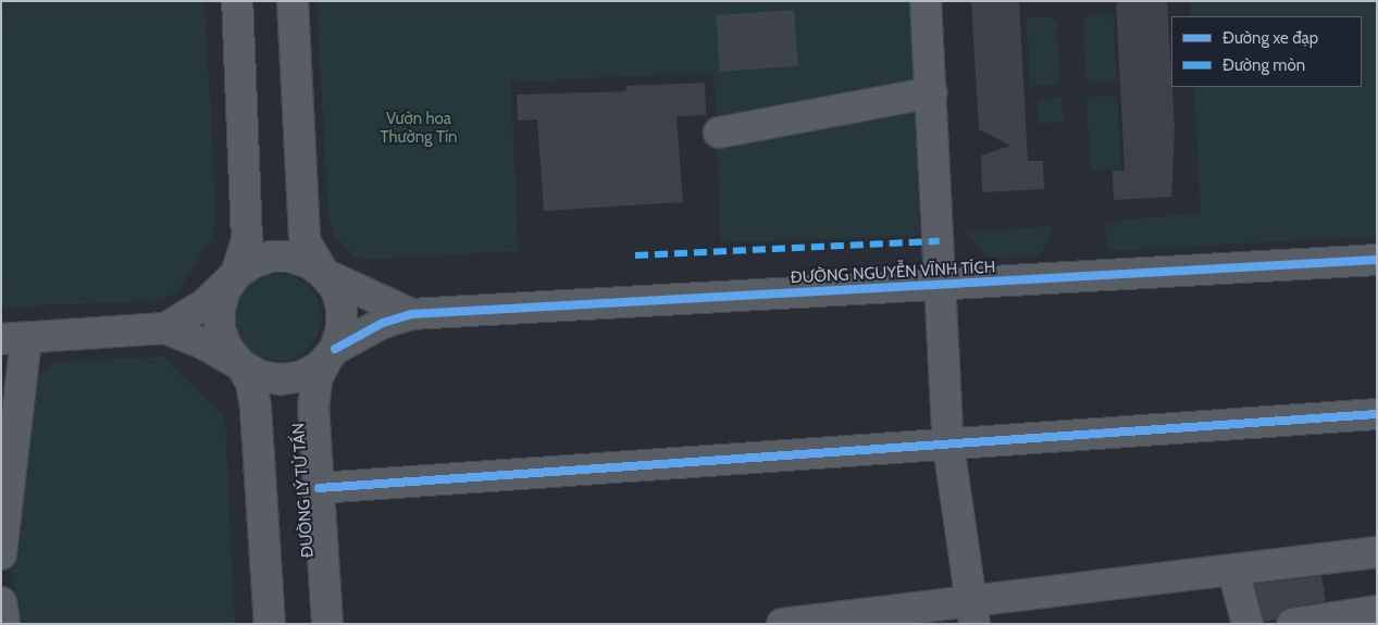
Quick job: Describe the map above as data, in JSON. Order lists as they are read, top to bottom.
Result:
{
  "streets": {
    "street": ["ĐƯỜNG NGUYỄN VĨNH TÍCH", "ĐƯỜNG LÝ TỬ TẤN"]
  },
  "parks": ["Vườn hoa Thường Tín"],
  "legend": ["Đường xe đạp", "Đường mòn"]
}
